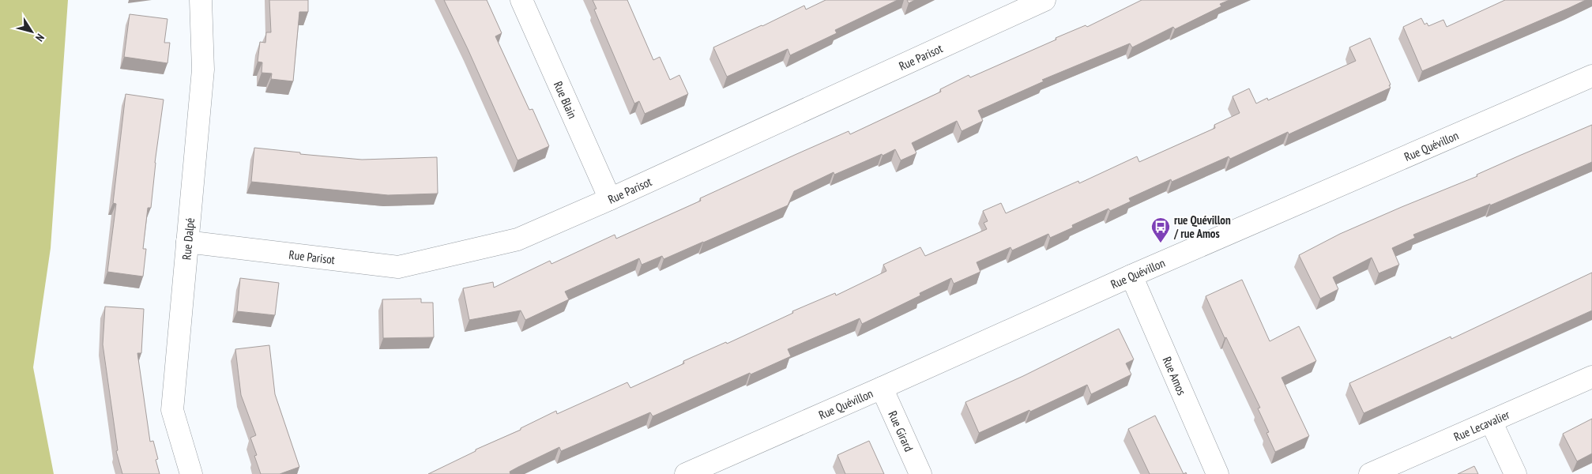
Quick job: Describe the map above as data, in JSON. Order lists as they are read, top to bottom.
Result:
{
  "streets": {
    "street": [
      "Rue Parisot",
      "Rue Blain",
      "Rue Quévillon",
      "Rue Dalpé",
      "Rue Amos",
      "Rue Lecavalier",
      "Rue Girard"
    ]
  },
  "crossings": [
    ["Rue Parisot", "Rue Blain"],
    ["Rue Parisot", "Rue Dalpé"],
    ["Rue Quévillon", "Rue Amos"],
    ["Rue Quévillon", "Rue Girard"]
  ],
  "places": {
    "bus stop": ["rue Quévillon / rue Amos"]
  },
  "north": "bottom right"
}
